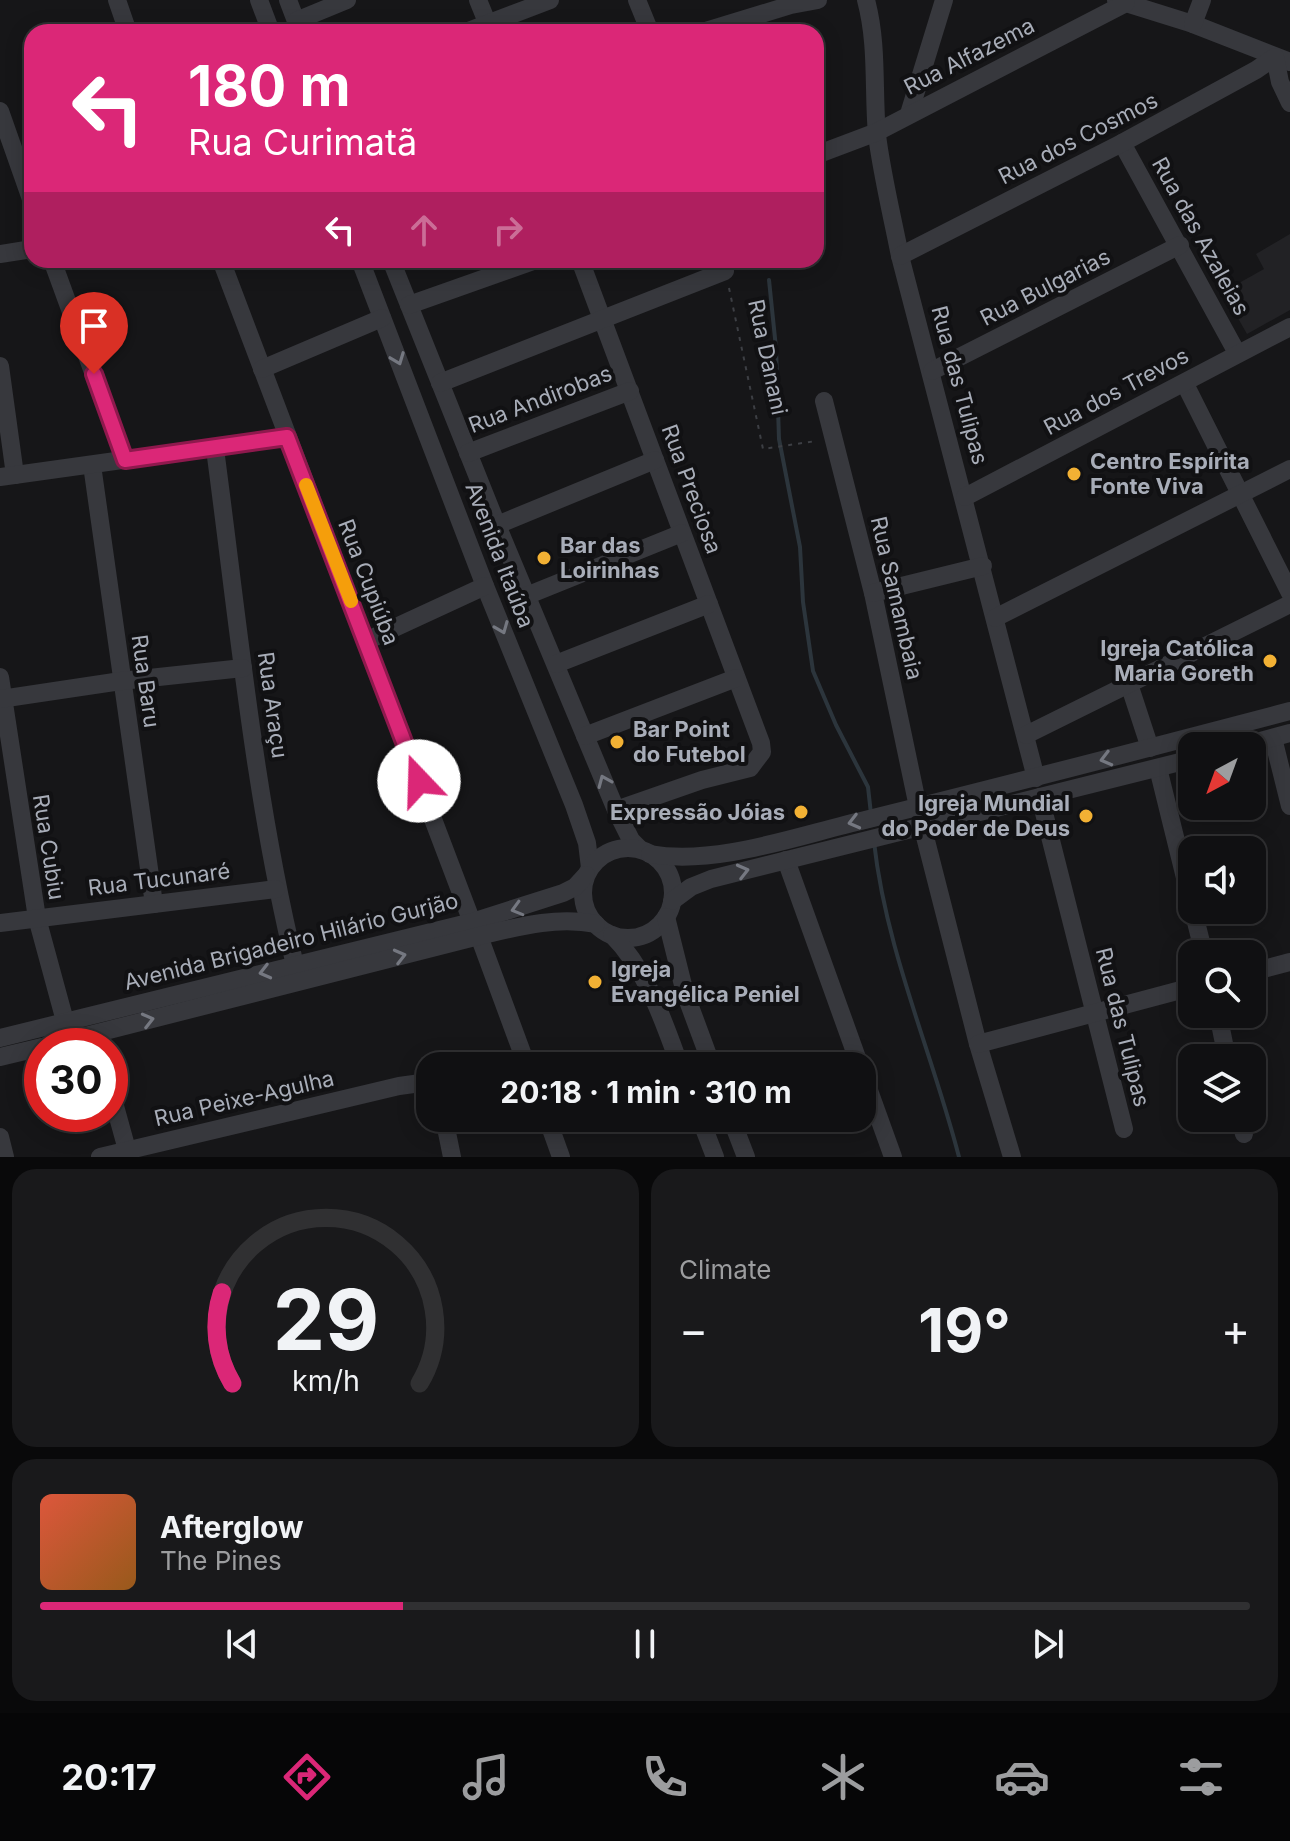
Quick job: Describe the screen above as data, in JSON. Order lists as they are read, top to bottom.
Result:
{
  "streets": {
    "street": [
      "Rua Alfazema",
      "Rua dos Cosmos",
      "Rua das Azaleias",
      "Rua Bulgarias",
      "Rua das Tulipas",
      "Rua dos Trevos",
      "Rua Andirobas",
      "Rua Preciosa",
      "Avenida Itaúba",
      "Rua Cupiúba",
      "Rua Samambaia",
      "Rua Baru",
      "Rua Araçu",
      "Rua Cubiu",
      "Rua Tucunaré",
      "Avenida Brigadeiro Hilário Gurjão",
      "Rua Peixe-Agulha"
    ],
    "path": ["Rua Danani"]
  },
  "crossings": [
    ["Rua Alfazema", "Rua das Tulipas"],
    ["Rua dos Cosmos", "Rua das Azaleias"],
    ["Rua dos Cosmos", "Rua das Tulipas"],
    ["Rua das Azaleias", "Rua Bulgarias"],
    ["Rua das Azaleias", "Rua dos Trevos"],
    ["Rua Bulgarias", "Rua das Tulipas"],
    ["Rua Danani", "Rua Samambaia"],
    ["Rua das Tulipas", "Rua dos Trevos"],
    ["Rua Andirobas", "Rua Preciosa"],
    ["Rua Andirobas", "Avenida Itaúba"],
    ["Rua Preciosa", "Avenida Itaúba"],
    ["Avenida Itaúba", "Avenida Brigadeiro Hilário Gurjão"],
    ["Rua Cupiúba", "Avenida Brigadeiro Hilário Gurjão"],
    ["Rua Baru", "Rua Tucunaré"],
    ["Rua Araçu", "Rua Tucunaré"],
    ["Rua Araçu", "Avenida Brigadeiro Hilário Gurjão"],
    ["Rua Cubiu", "Rua Tucunaré"],
    ["Rua Cubiu", "Avenida Brigadeiro Hilário Gurjão"]
  ],
  "places": [
    "Centro Espírita Fonte Viva",
    "Bar das Loirinhas",
    "Igreja Católica Maria Goreth",
    "Bar Point do Futebol",
    "Expressão Jóias",
    "Igreja Mundial do Poder de Deus",
    "Igreja Evangélica Peniel"
  ],
  "north": "bottom left",
  "page": {
    "turn": ["180 m", "Rua Curimatã"],
    "limit": "30",
    "trip": "20:18 · 1 min · 310 m",
    "tile": "Climate",
    "heat": ["−", "19°", "+"],
    "song": ["Afterglow", "The Pines"],
    "tabs": "20:17",
    "gauge": ["29", "km/h"]
  }
}
